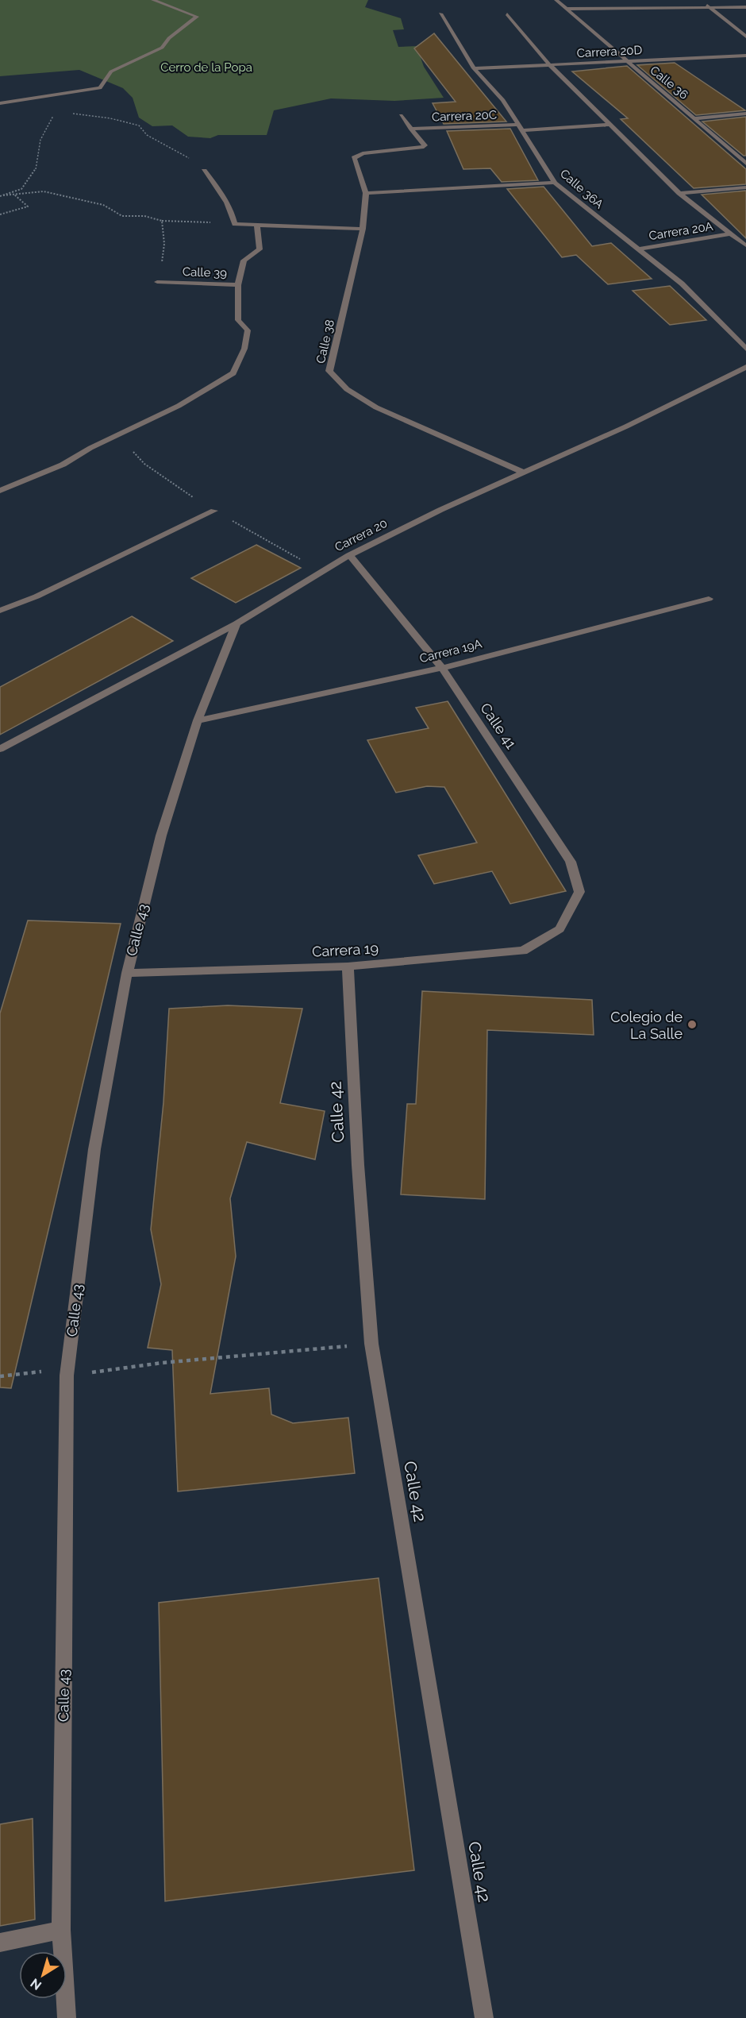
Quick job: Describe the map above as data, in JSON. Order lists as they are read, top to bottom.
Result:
{
  "streets": {
    "street": [
      "Carrera 20D",
      "Calle 36",
      "Carrera 20C",
      "Calle 36A",
      "Carrera 20A",
      "Calle 39",
      "Calle 38",
      "Carrera 20",
      "Carrera 19A",
      "Calle 41",
      "Calle 43",
      "Carrera 19",
      "Calle 42"
    ]
  },
  "crossings": [
    ["Carrera 20D", "Calle 36"],
    ["Carrera 20D", "Calle 36A"],
    ["Carrera 20C", "Calle 36A"],
    ["Carrera 20C", "Calle 38"],
    ["Calle 36A", "Carrera 20A"],
    ["Calle 38", "Carrera 20"],
    ["Carrera 20", "Calle 41"],
    ["Carrera 20", "Calle 43"],
    ["Carrera 19A", "Calle 41"],
    ["Carrera 19A", "Calle 43"],
    ["Calle 41", "Carrera 19"],
    ["Calle 43", "Carrera 19"],
    ["Carrera 19", "Calle 42"]
  ],
  "parks": ["Cerro de la Popa"],
  "places": ["Colegio de La Salle"],
  "north": "bottom left"
}
